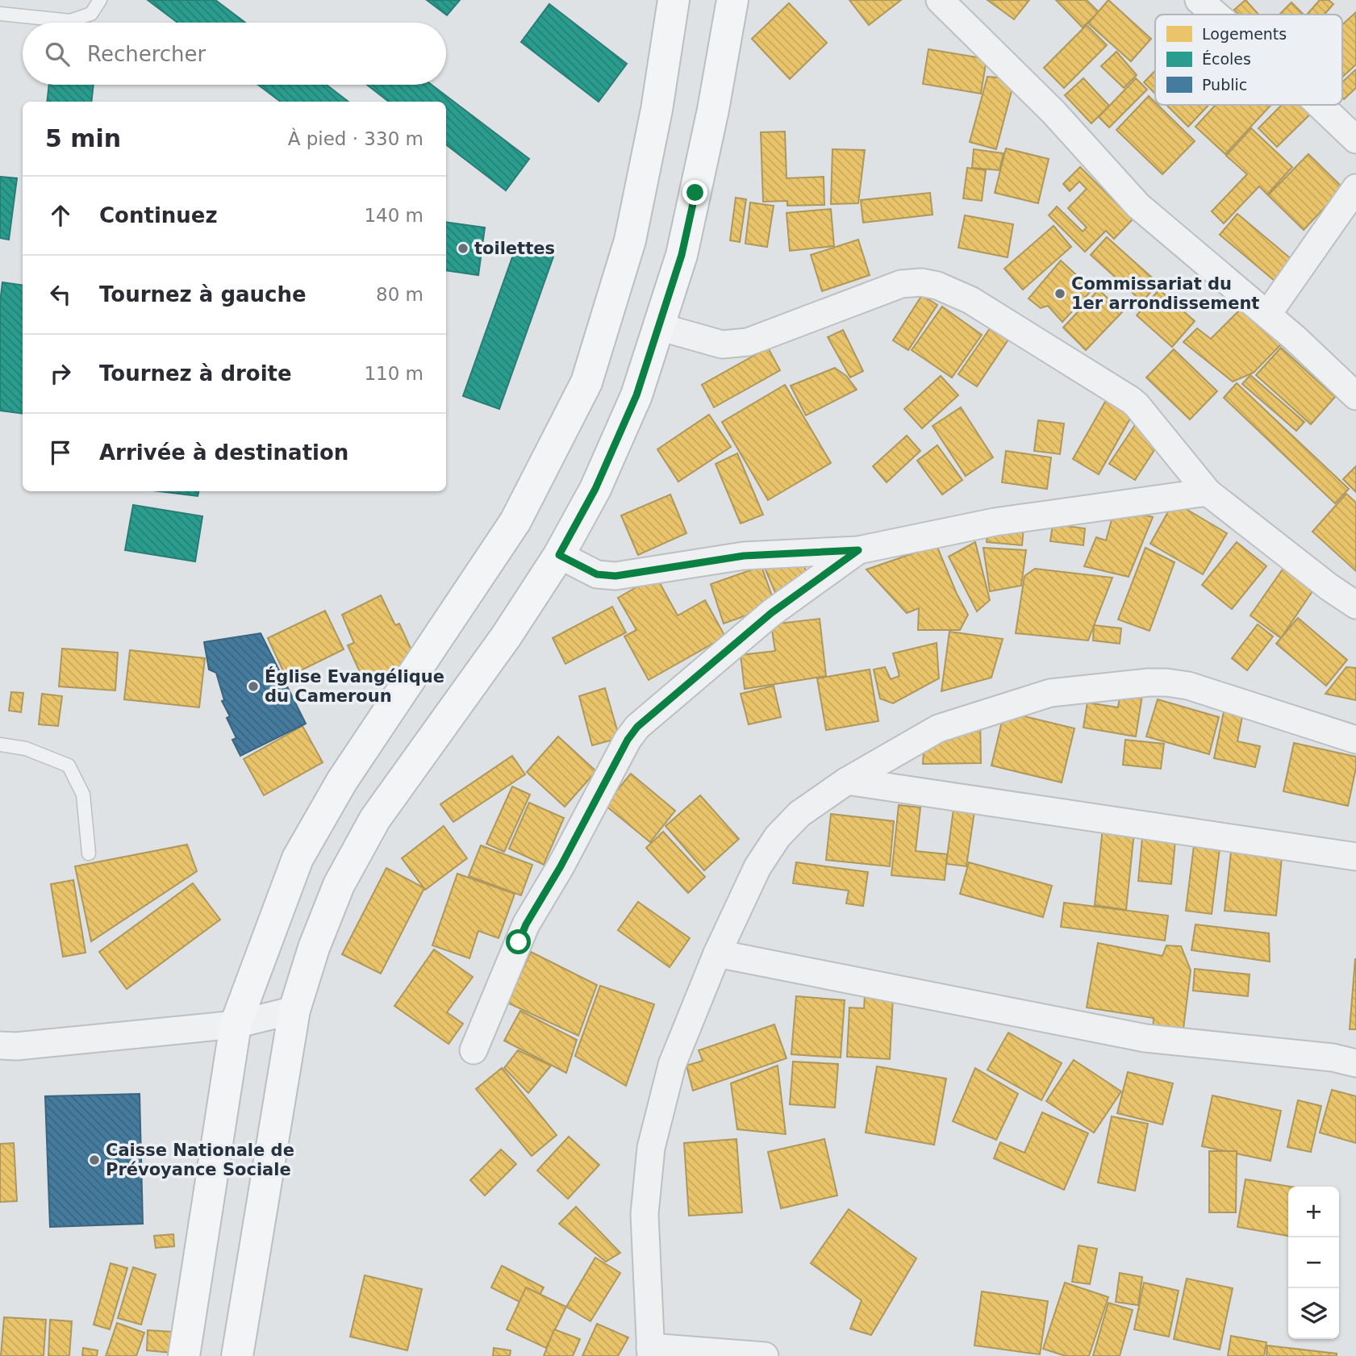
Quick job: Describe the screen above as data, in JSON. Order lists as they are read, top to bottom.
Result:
{
  "places": [
    "toilettes",
    "Commissariat du 1er arrondissement",
    "Église Evangélique du Cameroun",
    "Caisse Nationale de Prévoyance Sociale"
  ],
  "legend": ["Logements", "Écoles", "Public"],
  "page": {
    "search": "Rechercher",
    "heading": ["5 min", "À pied · 330 m"],
    "list": [
      ["Continuez", "140 m"],
      ["Tournez à gauche", "80 m"],
      ["Tournez à droite", "110 m"],
      "Arrivée à destination"
    ],
    "map_buttons": ["+", "−"]
  }
}
